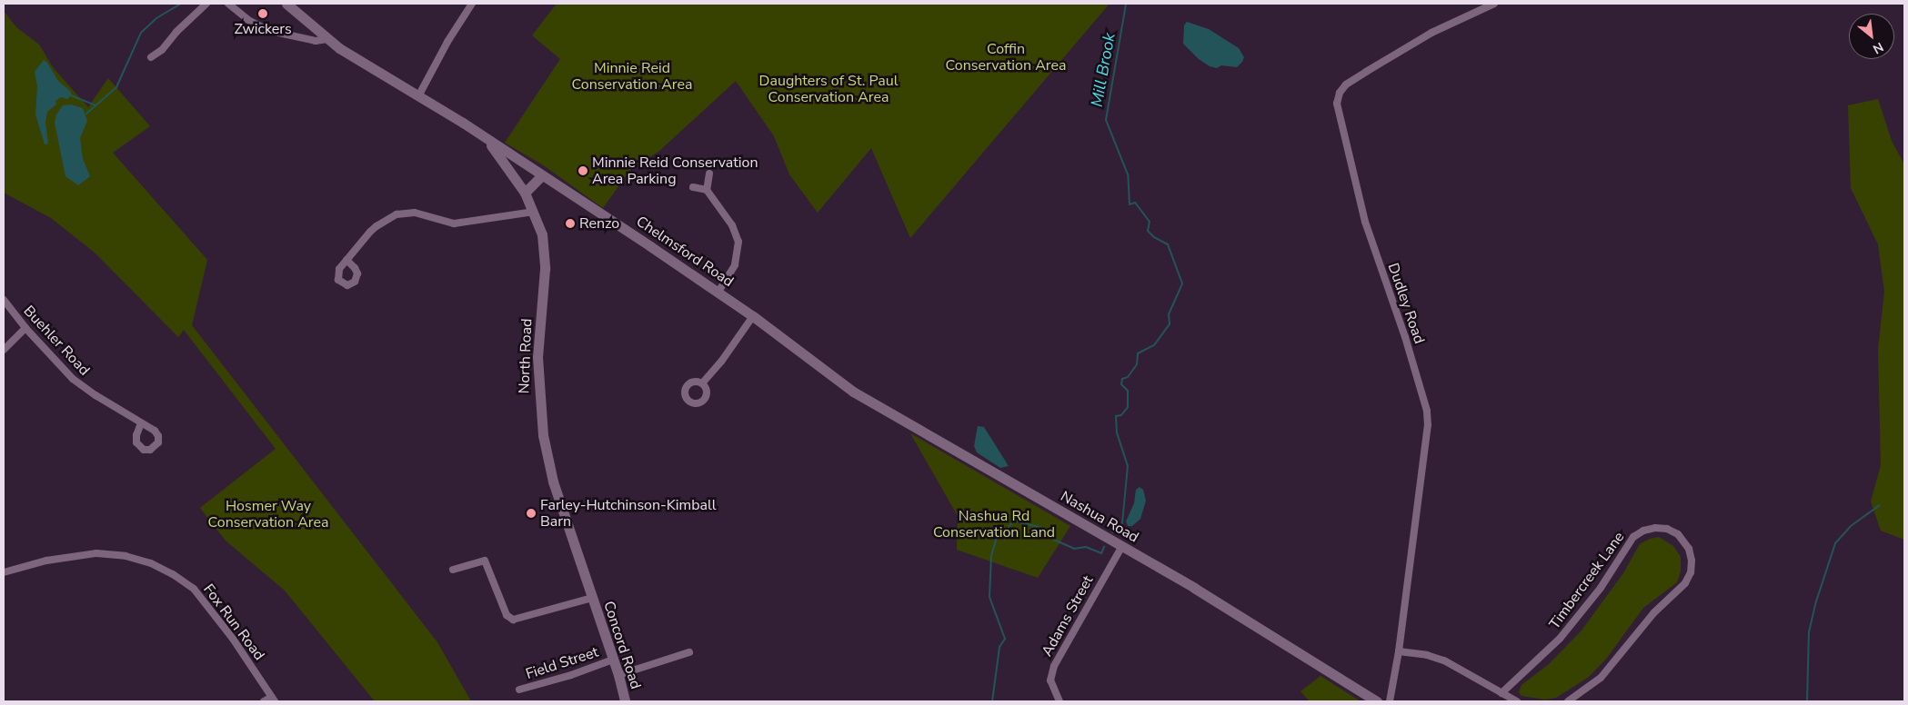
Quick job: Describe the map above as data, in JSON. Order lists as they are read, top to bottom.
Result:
{
  "streets": {
    "main road": [
      "Chelmsford Road",
      "North Road",
      "Nashua Road",
      "Concord Road"
    ],
    "street": [
      "Dudley Road",
      "Buehler Road",
      "Timbercreek Lane",
      "Adams Street",
      "Fox Run Road",
      "Field Street"
    ]
  },
  "crossings": [
    ["Chelmsford Road", "Nashua Road"],
    ["North Road", "Concord Road"],
    ["Nashua Road", "Adams Street"],
    ["Concord Road", "Field Street"]
  ],
  "water": ["Mill Brook"],
  "parks": [
    "Coffin Conservation Area",
    "Minnie Reid Conservation Area",
    "Daughters of St. Paul Conservation Area",
    "Hosmer Way Conservation Area",
    "Nashua Rd Conservation Land"
  ],
  "places": [
    "Zwickers",
    "Minnie Reid Conservation Area Parking",
    "Renzo",
    "Farley-Hutchinson-Kimball Barn"
  ],
  "north": "bottom right"
}
